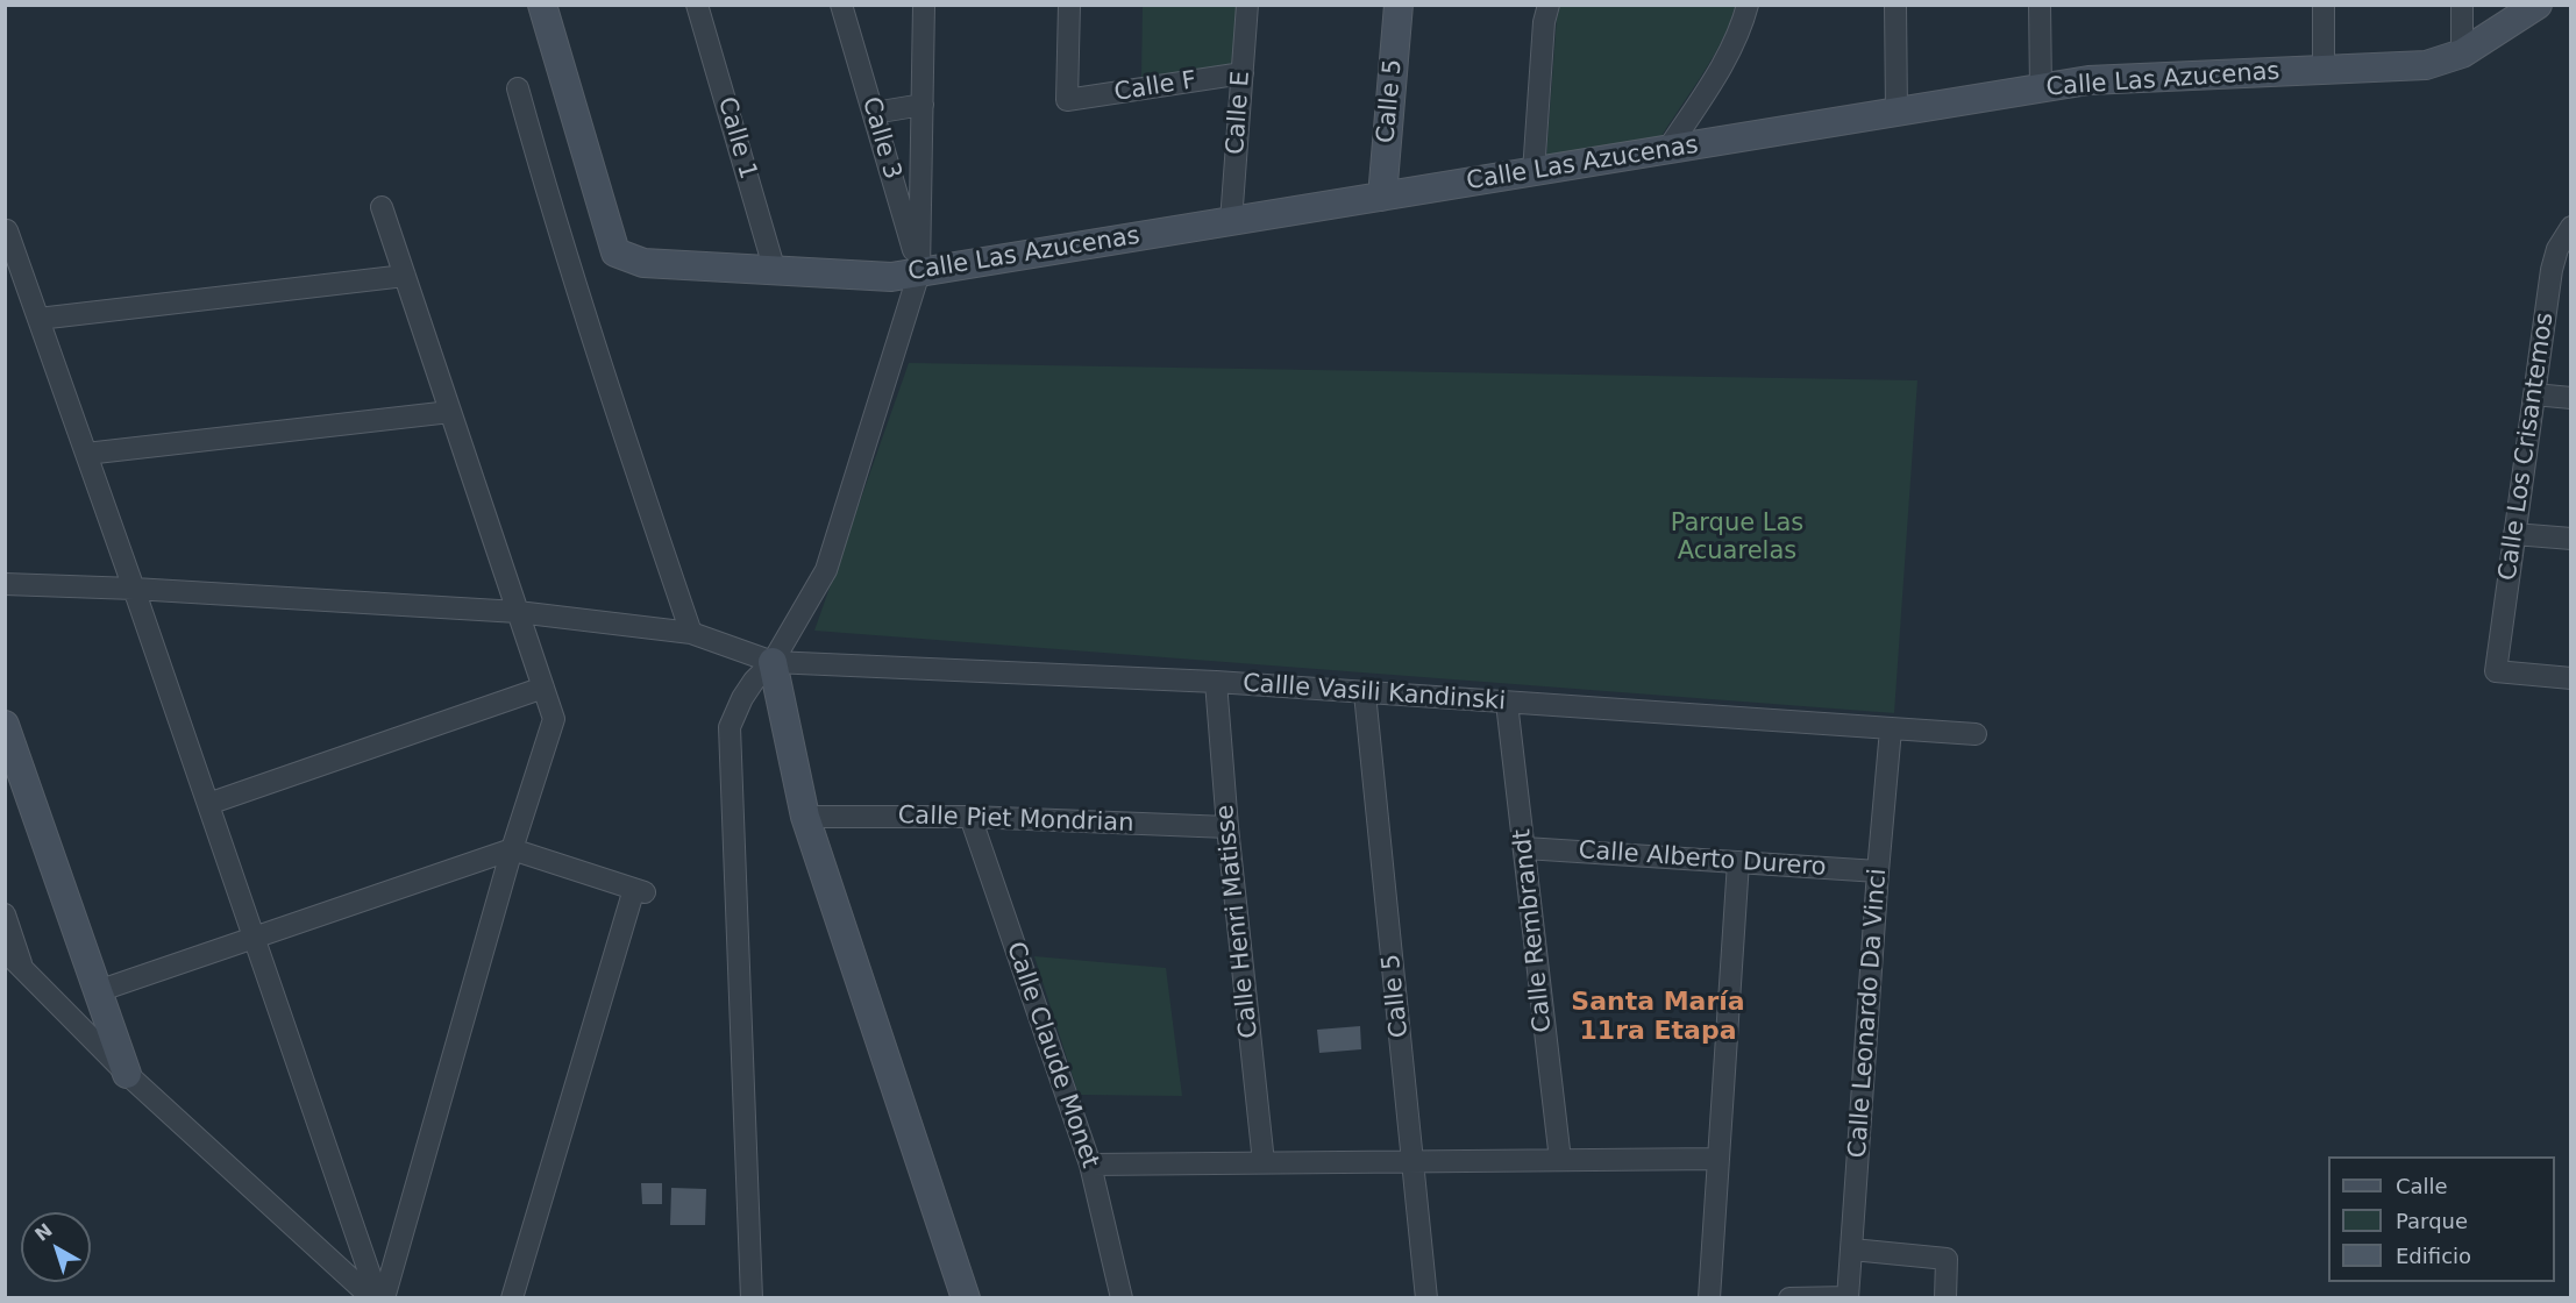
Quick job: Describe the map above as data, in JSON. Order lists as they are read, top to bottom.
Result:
{
  "streets": {
    "street": [
      "Calle Las Azucenas",
      "Calle F",
      "Calle 5",
      "Calle E",
      "Calle 1",
      "Calle 3",
      "Calle Los Crisantemos",
      "Callle Vasili Kandinski",
      "Calle Piet Mondrian",
      "Calle Alberto Durero",
      "Calle Henri Matisse",
      "Calle Rembrandt",
      "Calle Leonardo Da Vinci",
      "Calle Claude Monet"
    ]
  },
  "crossings": [
    ["Calle Las Azucenas", "Calle 5"],
    ["Calle Las Azucenas", "Calle E"],
    ["Calle Las Azucenas", "Calle 1"],
    ["Calle Las Azucenas", "Calle 3"],
    ["Calle F", "Calle E"],
    ["Calle 5", "Callle Vasili Kandinski"],
    ["Callle Vasili Kandinski", "Calle Henri Matisse"],
    ["Callle Vasili Kandinski", "Calle Rembrandt"],
    ["Callle Vasili Kandinski", "Calle Leonardo Da Vinci"],
    ["Calle Piet Mondrian", "Calle Henri Matisse"],
    ["Calle Piet Mondrian", "Calle Claude Monet"],
    ["Calle Alberto Durero", "Calle Rembrandt"],
    ["Calle Alberto Durero", "Calle Leonardo Da Vinci"]
  ],
  "districts": ["Santa María 11ra Etapa"],
  "parks": ["Parque Las Acuarelas"],
  "legend": ["Calle", "Parque", "Edificio"],
  "north": "top left"
}
